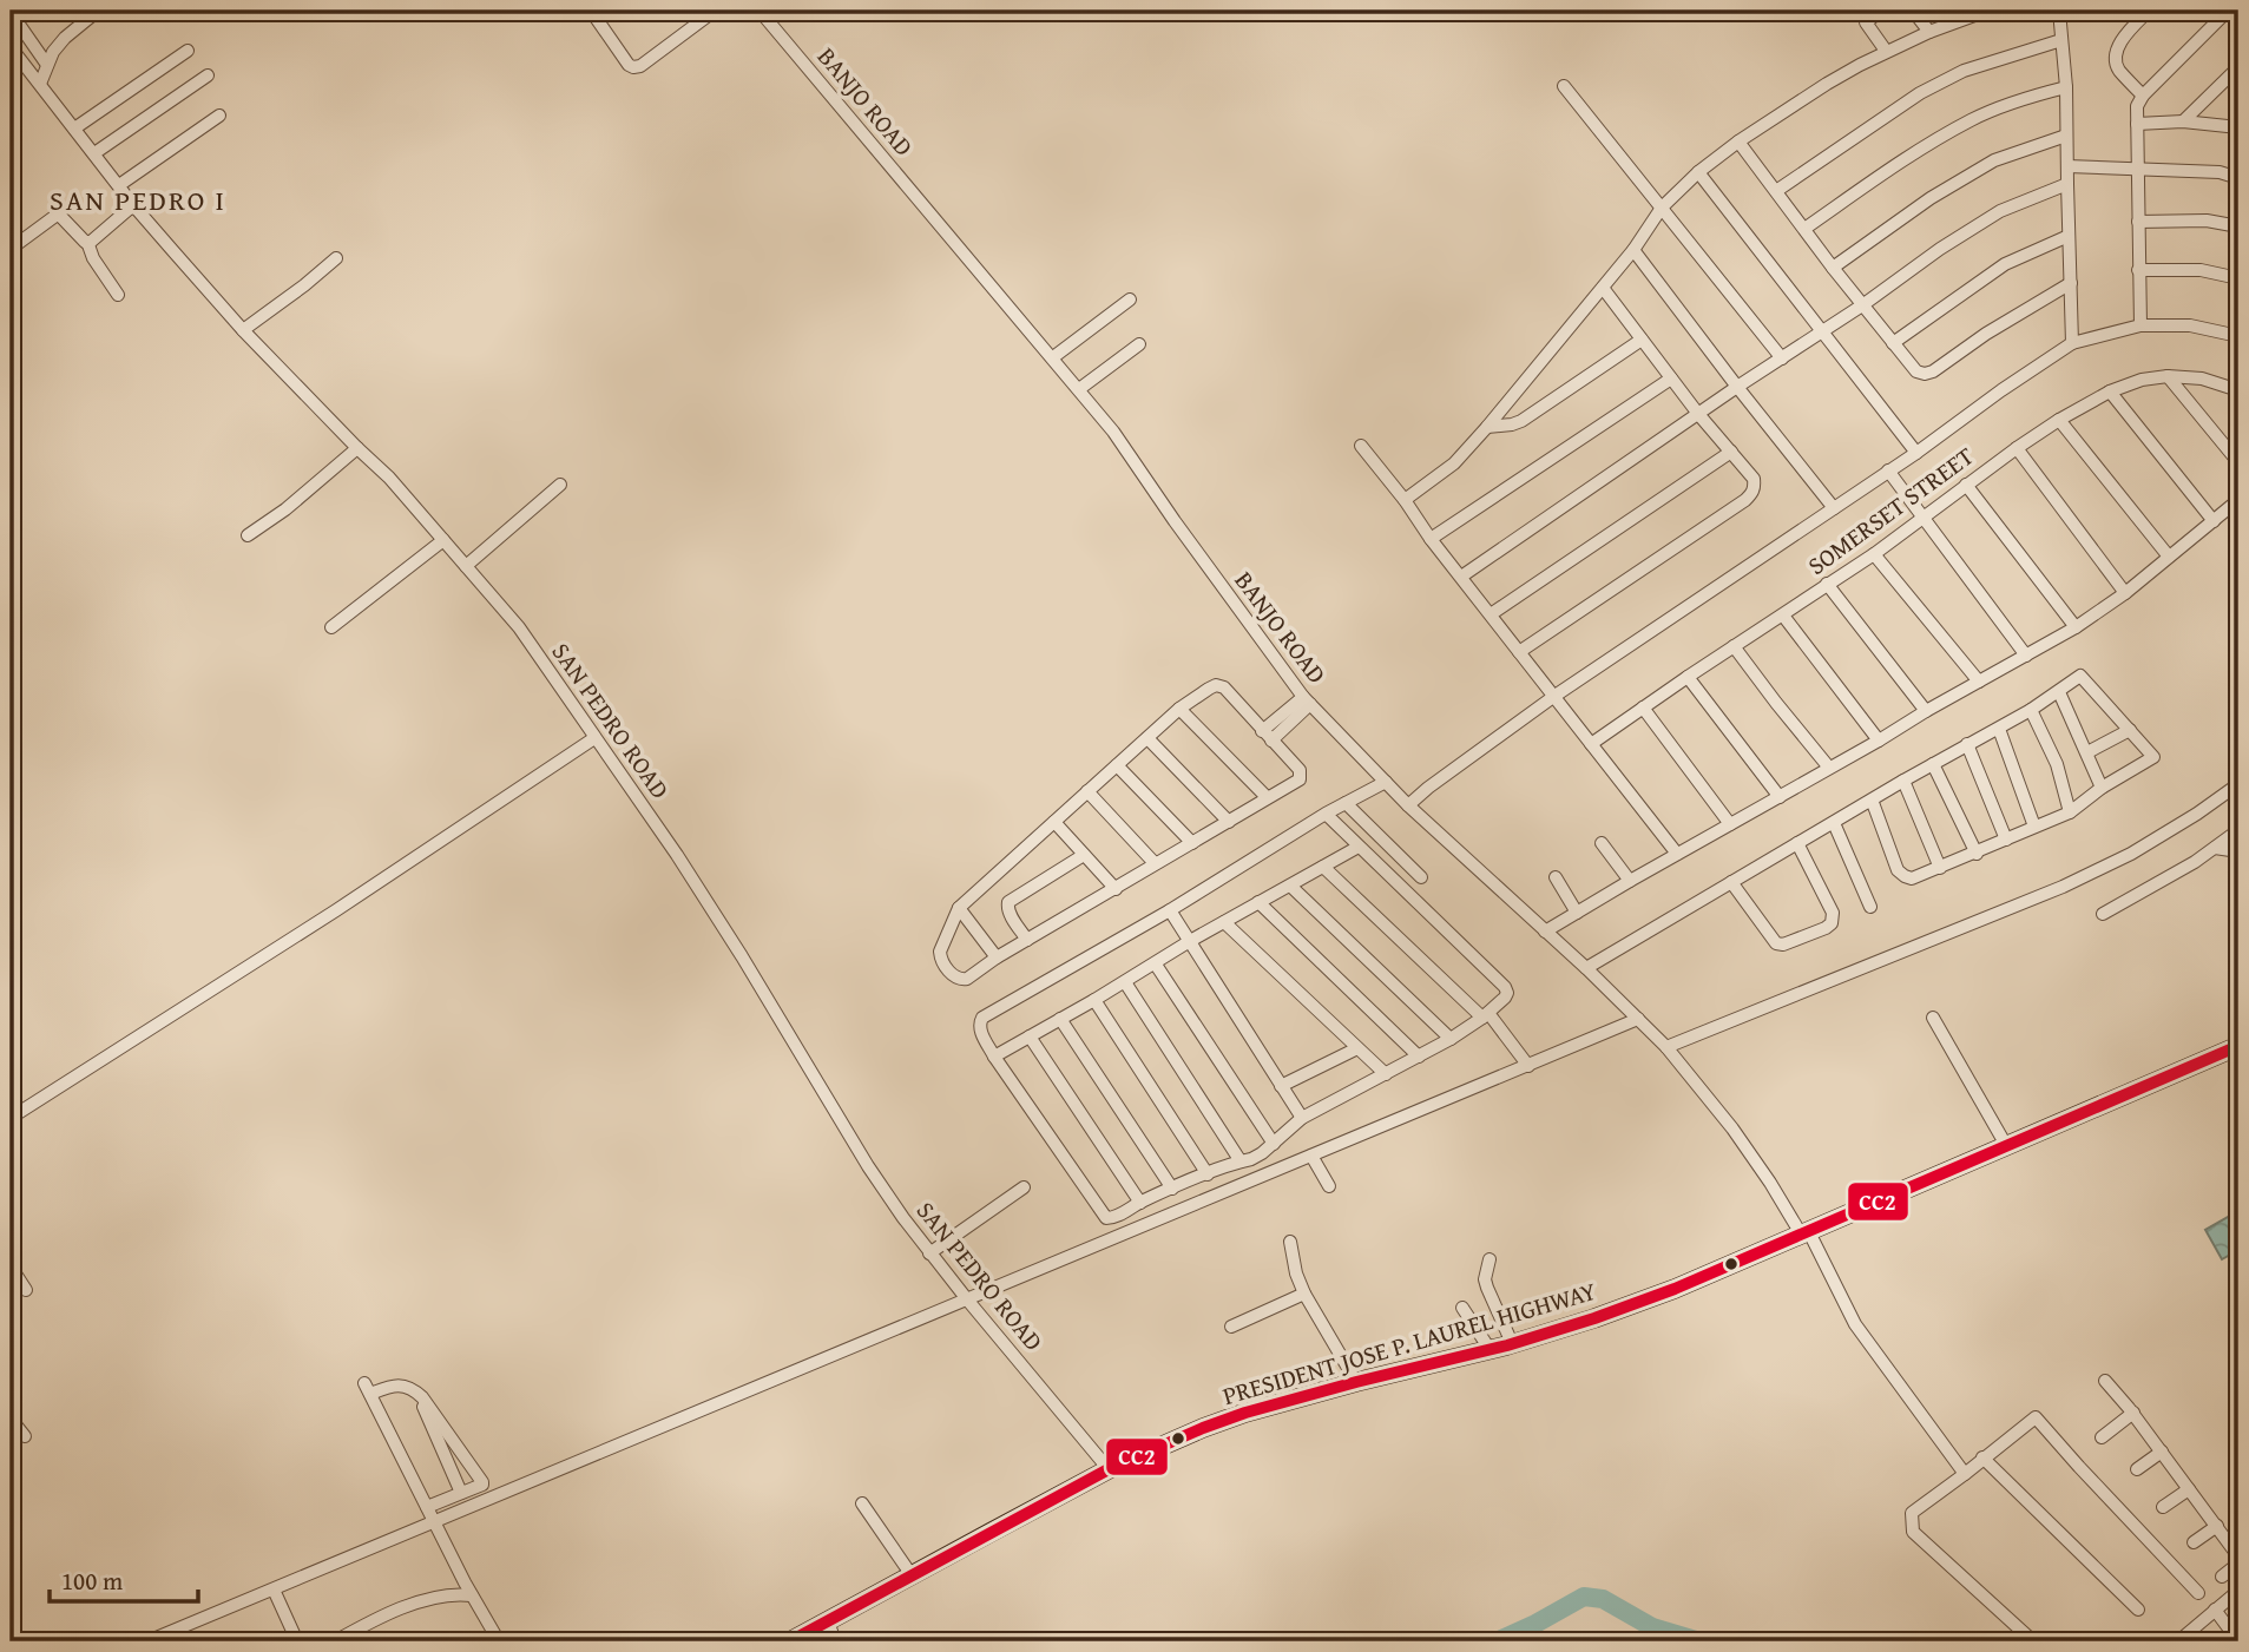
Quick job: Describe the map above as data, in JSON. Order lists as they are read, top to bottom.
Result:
{
  "streets": {
    "highway": ["PRESIDENT JOSE P. LAUREL HIGHWAY"],
    "street": ["BANJO ROAD", "SOMERSET STREET", "SAN PEDRO ROAD"]
  },
  "crossings": [
    ["BANJO ROAD", "PRESIDENT JOSE P. LAUREL HIGHWAY"],
    ["SAN PEDRO ROAD", "PRESIDENT JOSE P. LAUREL HIGHWAY"]
  ],
  "districts": ["SAN PEDRO I"],
  "lines": ["transit line CC2"],
  "scale_bar": "100 m"
}
